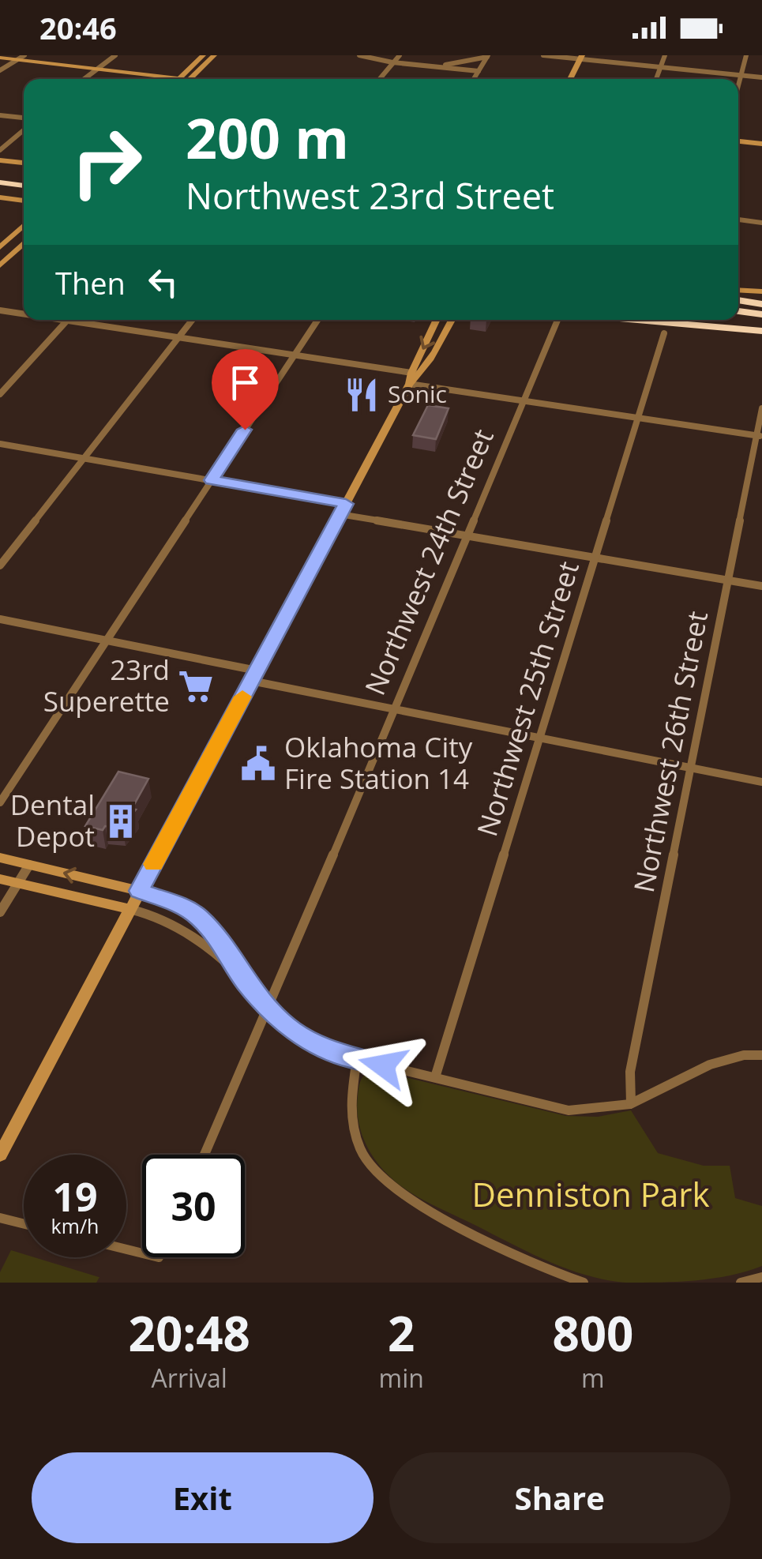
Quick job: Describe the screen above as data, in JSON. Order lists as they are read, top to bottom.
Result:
{
  "streets": {
    "street": ["Northwest 24th Street", "Northwest 25th Street", "Northwest 26th Street"]
  },
  "parks": ["Denniston Park"],
  "places": {
    "restaurant": ["Sonic"],
    "supermarket": ["23rd Superette"],
    "public building": ["Oklahoma City Fire Station 14"],
    "building": ["Dental Depot"]
  },
  "page": {
    "status": "20:46",
    "turn": ["200 m", "Northwest 23rd Street"],
    "then": "Then",
    "speed": "19 km/h",
    "limit": "30",
    "eta": [
      "20:48",
      "Arrival",
      "2",
      "min",
      "800",
      "m"
    ],
    "buttons": ["Exit", "Share"]
  }
}
